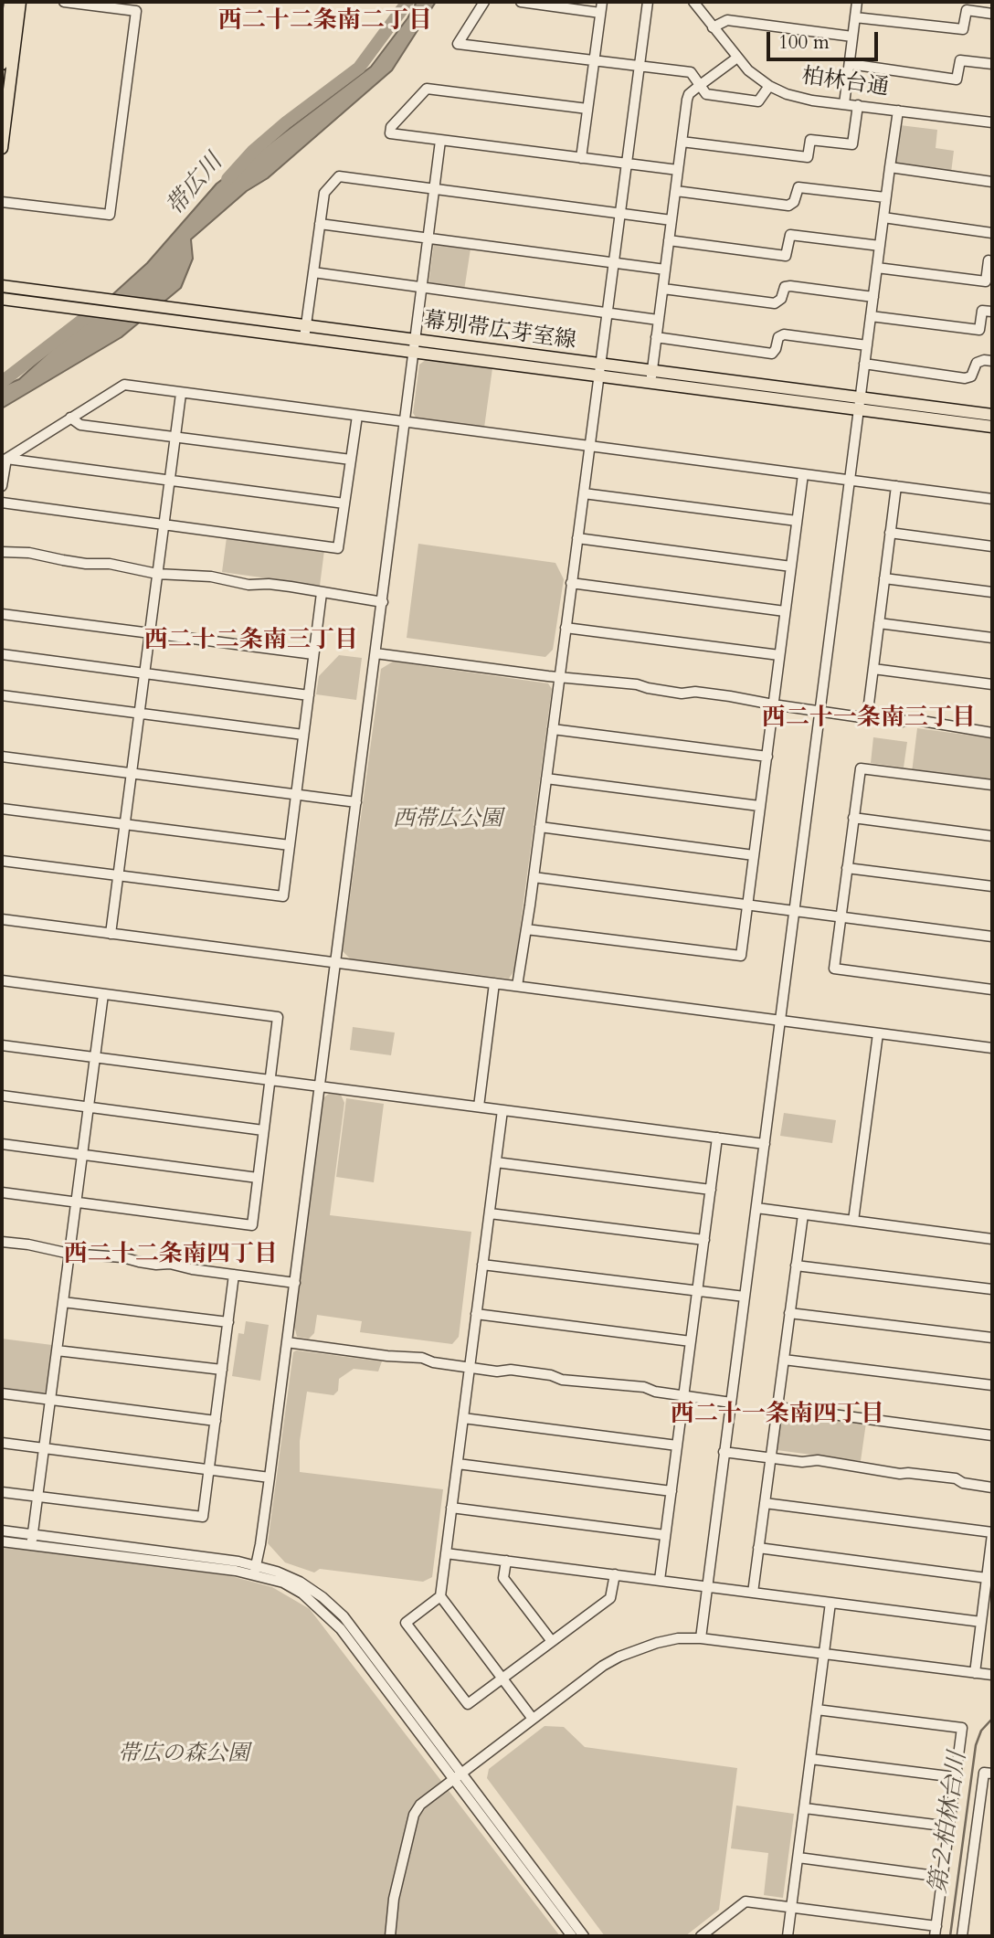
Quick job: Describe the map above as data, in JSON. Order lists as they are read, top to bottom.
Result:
{
  "streets": {
    "main road": ["幕別帯広芽室線"],
    "street": ["柏林台通"]
  },
  "districts": [
    "西二十二条南二丁目",
    "西二十二条南三丁目",
    "西二十一条南三丁目",
    "西二十二条南四丁目",
    "西二十一条南四丁目"
  ],
  "water": ["帯広川", "第２柏林台川"],
  "parks": ["西帯広公園", "帯広の森公園"],
  "scale_bar": "100 m"
}
